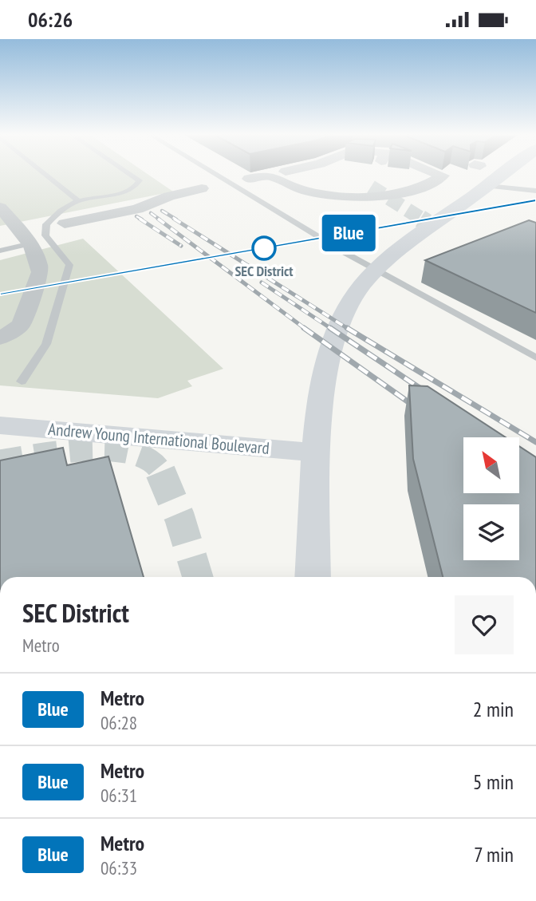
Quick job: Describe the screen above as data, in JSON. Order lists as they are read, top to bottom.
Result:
{
  "streets": {
    "street": ["Andrew Young International Boulevard"]
  },
  "places": ["SEC District"],
  "lines": ["metro line Blue"],
  "north": "top left",
  "page": {
    "status": "06:26",
    "on_map": "Blue",
    "heading": ["SEC District", "Metro"],
    "list": [
      {
        "mark": "Blue",
        "name": "Metro",
        "note": "06:28",
        "value": "2 min"
      },
      {
        "mark": "Blue",
        "name": "Metro",
        "note": "06:31",
        "value": "5 min"
      },
      {
        "mark": "Blue",
        "name": "Metro",
        "note": "06:33",
        "value": "7 min"
      }
    ]
  }
}
